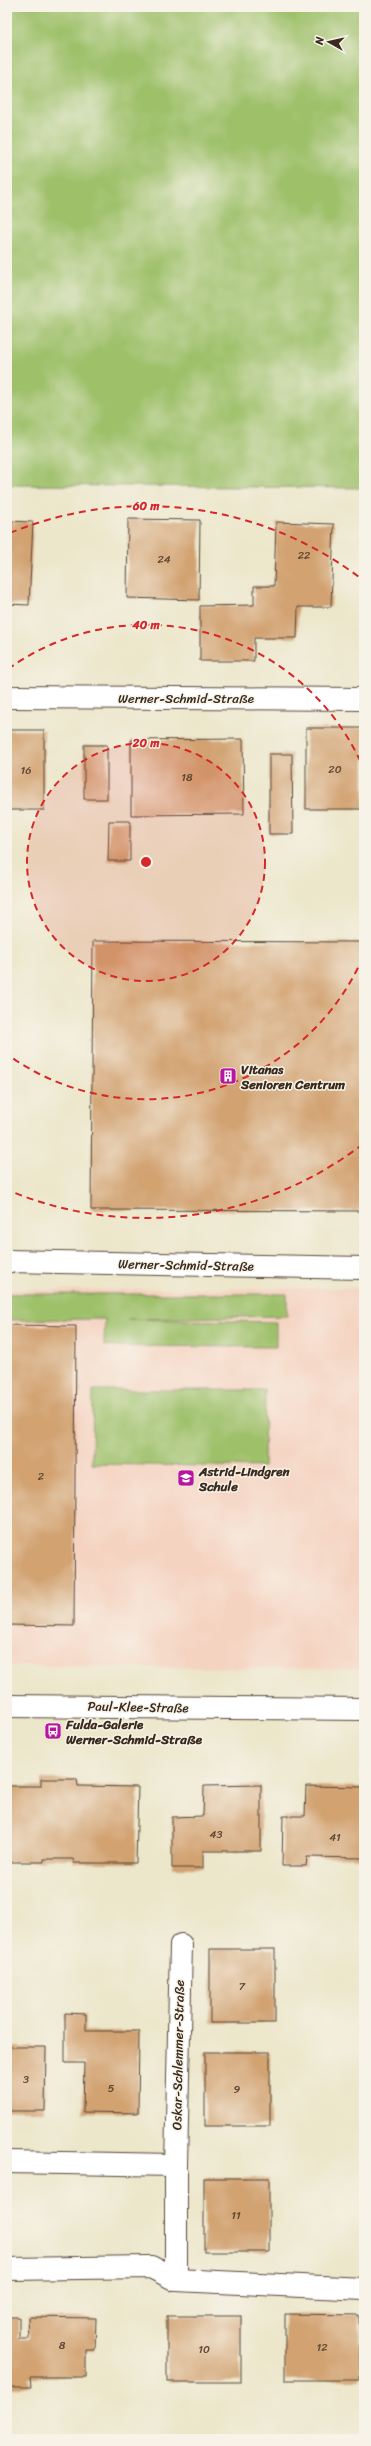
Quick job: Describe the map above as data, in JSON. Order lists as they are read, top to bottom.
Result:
{
  "streets": {
    "street": ["Werner-Schmid-Straße", "Paul-Klee-Straße", "Oskar-Schlemmer-Straße"]
  },
  "places": {
    "building": ["Vitanas Senioren Centrum"],
    "school or university": ["Astrid-Lindgren Schule"],
    "bus stop": ["Fulda-Galerie Werner-Schmid-Straße"]
  },
  "house_numbers": [
    "22",
    "24",
    "20",
    "16",
    "18",
    "2",
    "43",
    "41",
    "7",
    "3",
    "5",
    "9",
    "11",
    "8",
    "12",
    "10"
  ],
  "north": "left",
  "rings": ["60 m", "40 m", "20 m"]
}
